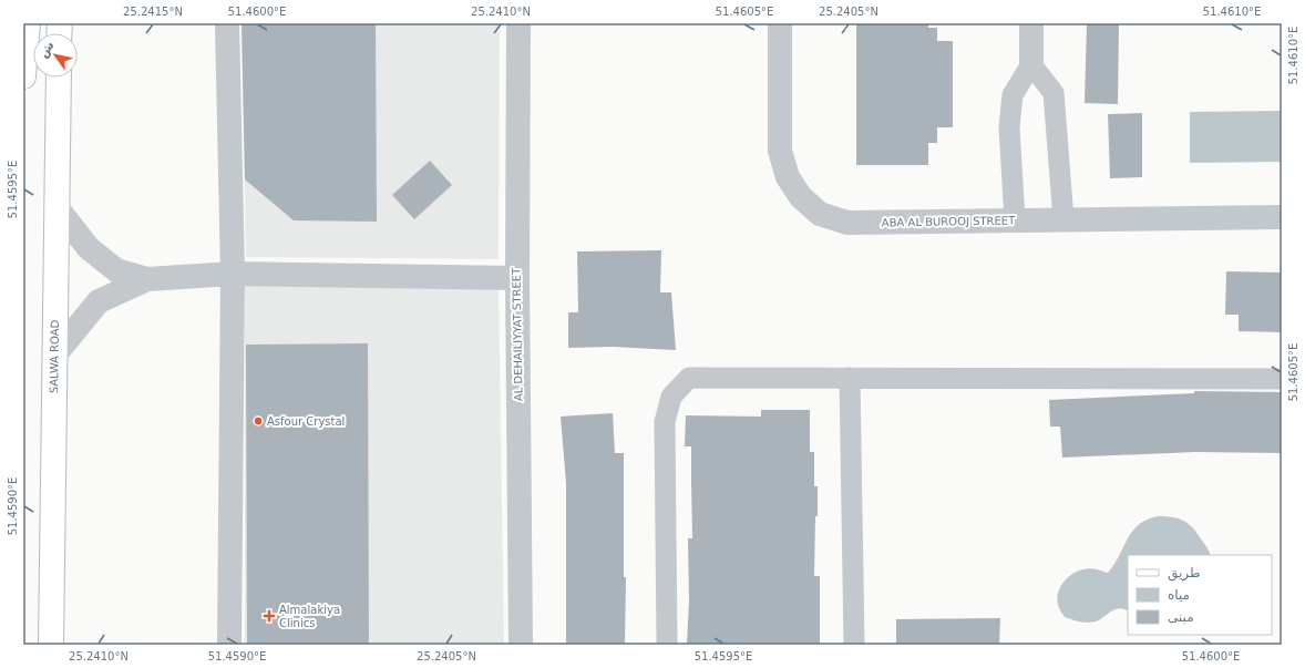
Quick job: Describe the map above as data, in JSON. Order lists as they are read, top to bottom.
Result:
{
  "streets": {
    "main road": ["SALWA ROAD"],
    "street": ["ABA AL BUROOJ STREET", "AL DEHAILIYYAT STREET"]
  },
  "places": {
    "other": ["Asfour Crystal"],
    "health": ["Almalakiya Clinics"]
  },
  "legend": ["طريق", "مياه", "مبنى"],
  "north": "top left",
  "coordinates": [
    "25.2415°N",
    "51.4600°E",
    "25.2410°N",
    "51.4605°E",
    "25.2405°N",
    "51.4610°E",
    "51.4595°E",
    "51.4590°E"
  ]
}
